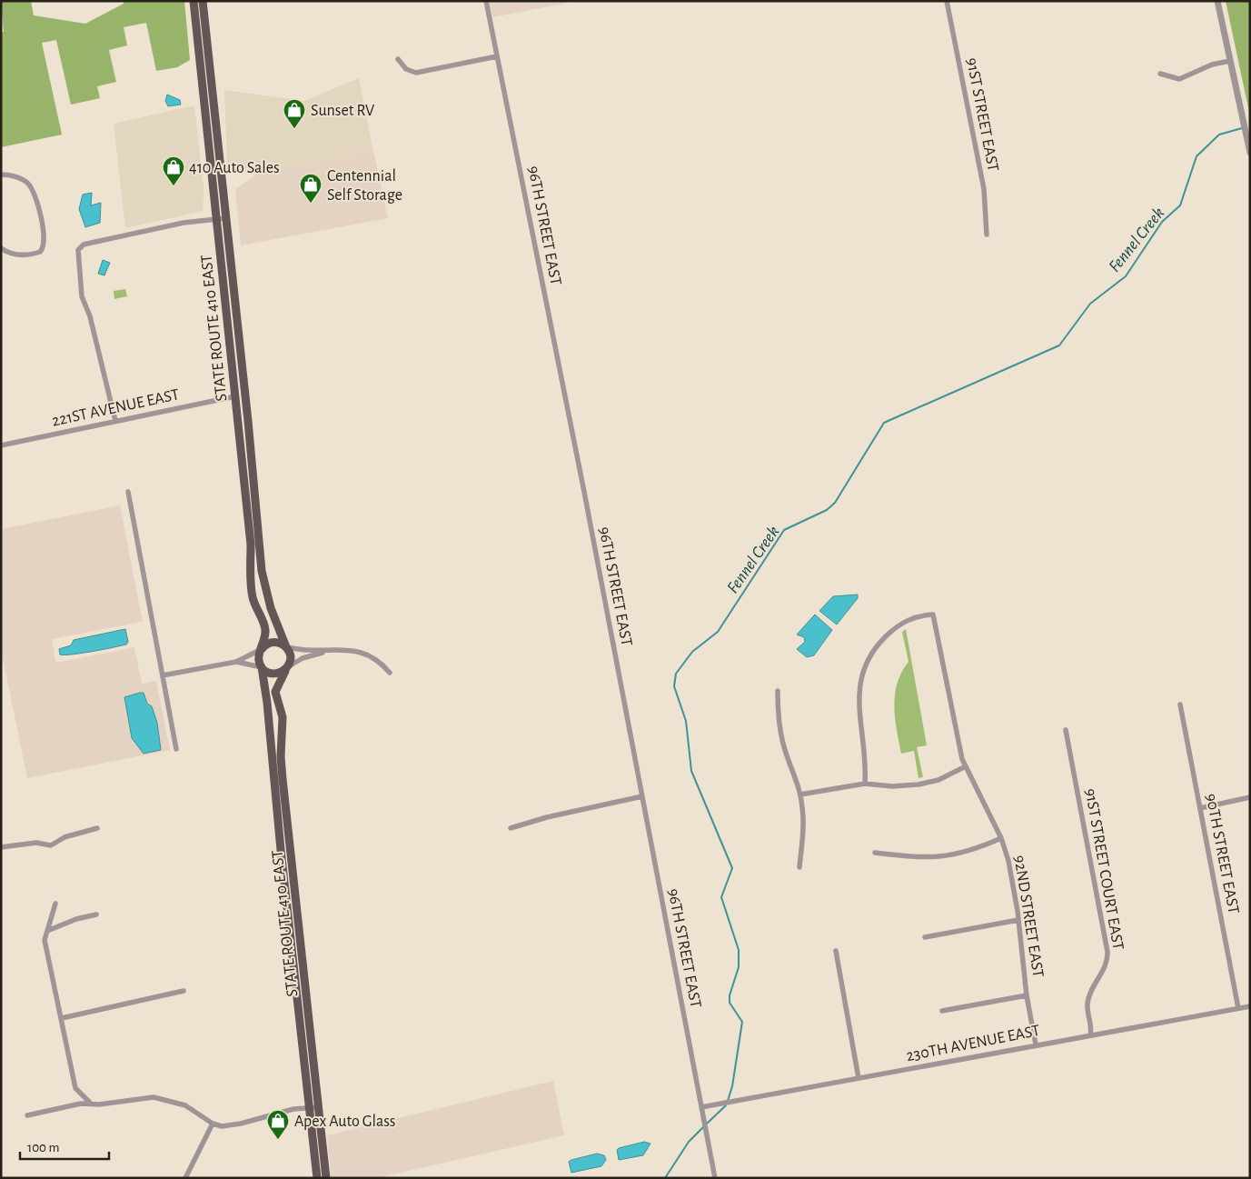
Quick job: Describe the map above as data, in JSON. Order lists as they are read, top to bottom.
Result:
{
  "streets": {
    "main road": ["STATE ROUTE 410 EAST"],
    "street": [
      "91ST STREET EAST",
      "96TH STREET EAST",
      "221ST AVENUE EAST",
      "90TH STREET EAST",
      "91ST STREET COURT EAST",
      "92ND STREET EAST",
      "230TH AVENUE EAST"
    ]
  },
  "crossings": [
    ["96TH STREET EAST", "230TH AVENUE EAST"],
    ["STATE ROUTE 410 EAST", "221ST AVENUE EAST"],
    ["90TH STREET EAST", "230TH AVENUE EAST"],
    ["91ST STREET COURT EAST", "230TH AVENUE EAST"],
    ["92ND STREET EAST", "230TH AVENUE EAST"]
  ],
  "water": ["Fennel Creek"],
  "places": {
    "shop": [
      "Sunset RV",
      "410 Auto Sales",
      "Centennial Self Storage",
      "Apex Auto Glass"
    ]
  },
  "scale_bar": "100 m"
}
